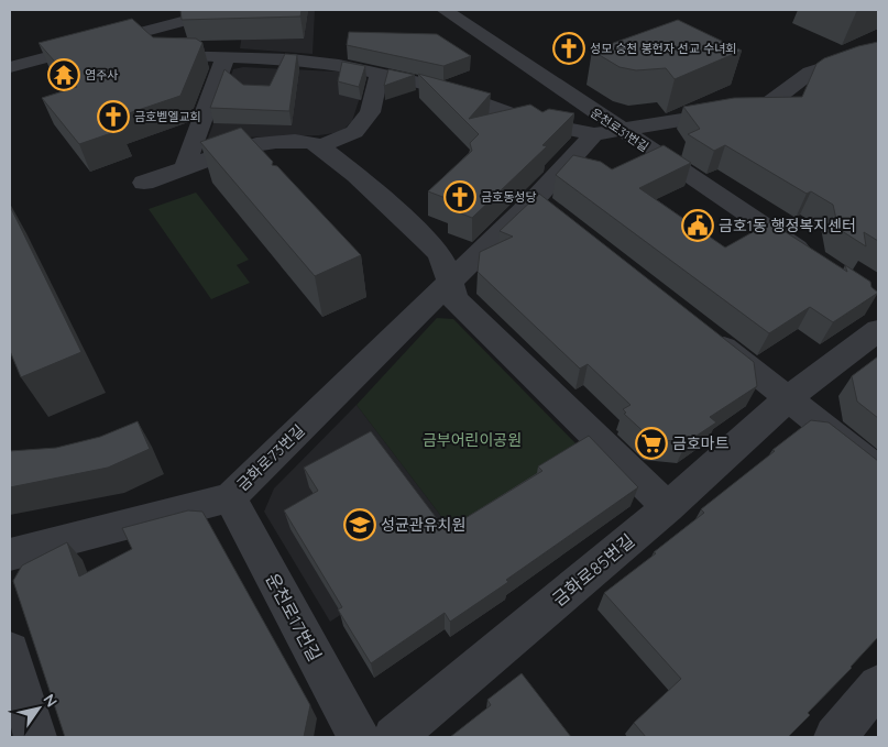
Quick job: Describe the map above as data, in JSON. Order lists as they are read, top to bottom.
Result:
{
  "streets": {
    "street": [
      "운천로31번길",
      "금화로73번길",
      "금화로85번길",
      "운천로17번길"
    ]
  },
  "crossings": [
    ["운천로31번길", "금화로73번길"],
    ["금화로73번길", "운천로17번길"]
  ],
  "parks": ["금부어린이공원"],
  "places": {
    "church": ["성모 승천 봉헌자 선교 수녀회", "금호벧엘교회", "금호동성당"],
    "temple": ["염주사"],
    "public building": ["금호1동 행정복지센터"],
    "supermarket": ["금호마트"],
    "school or university": ["성균관유치원"]
  },
  "north": "top right"
}
